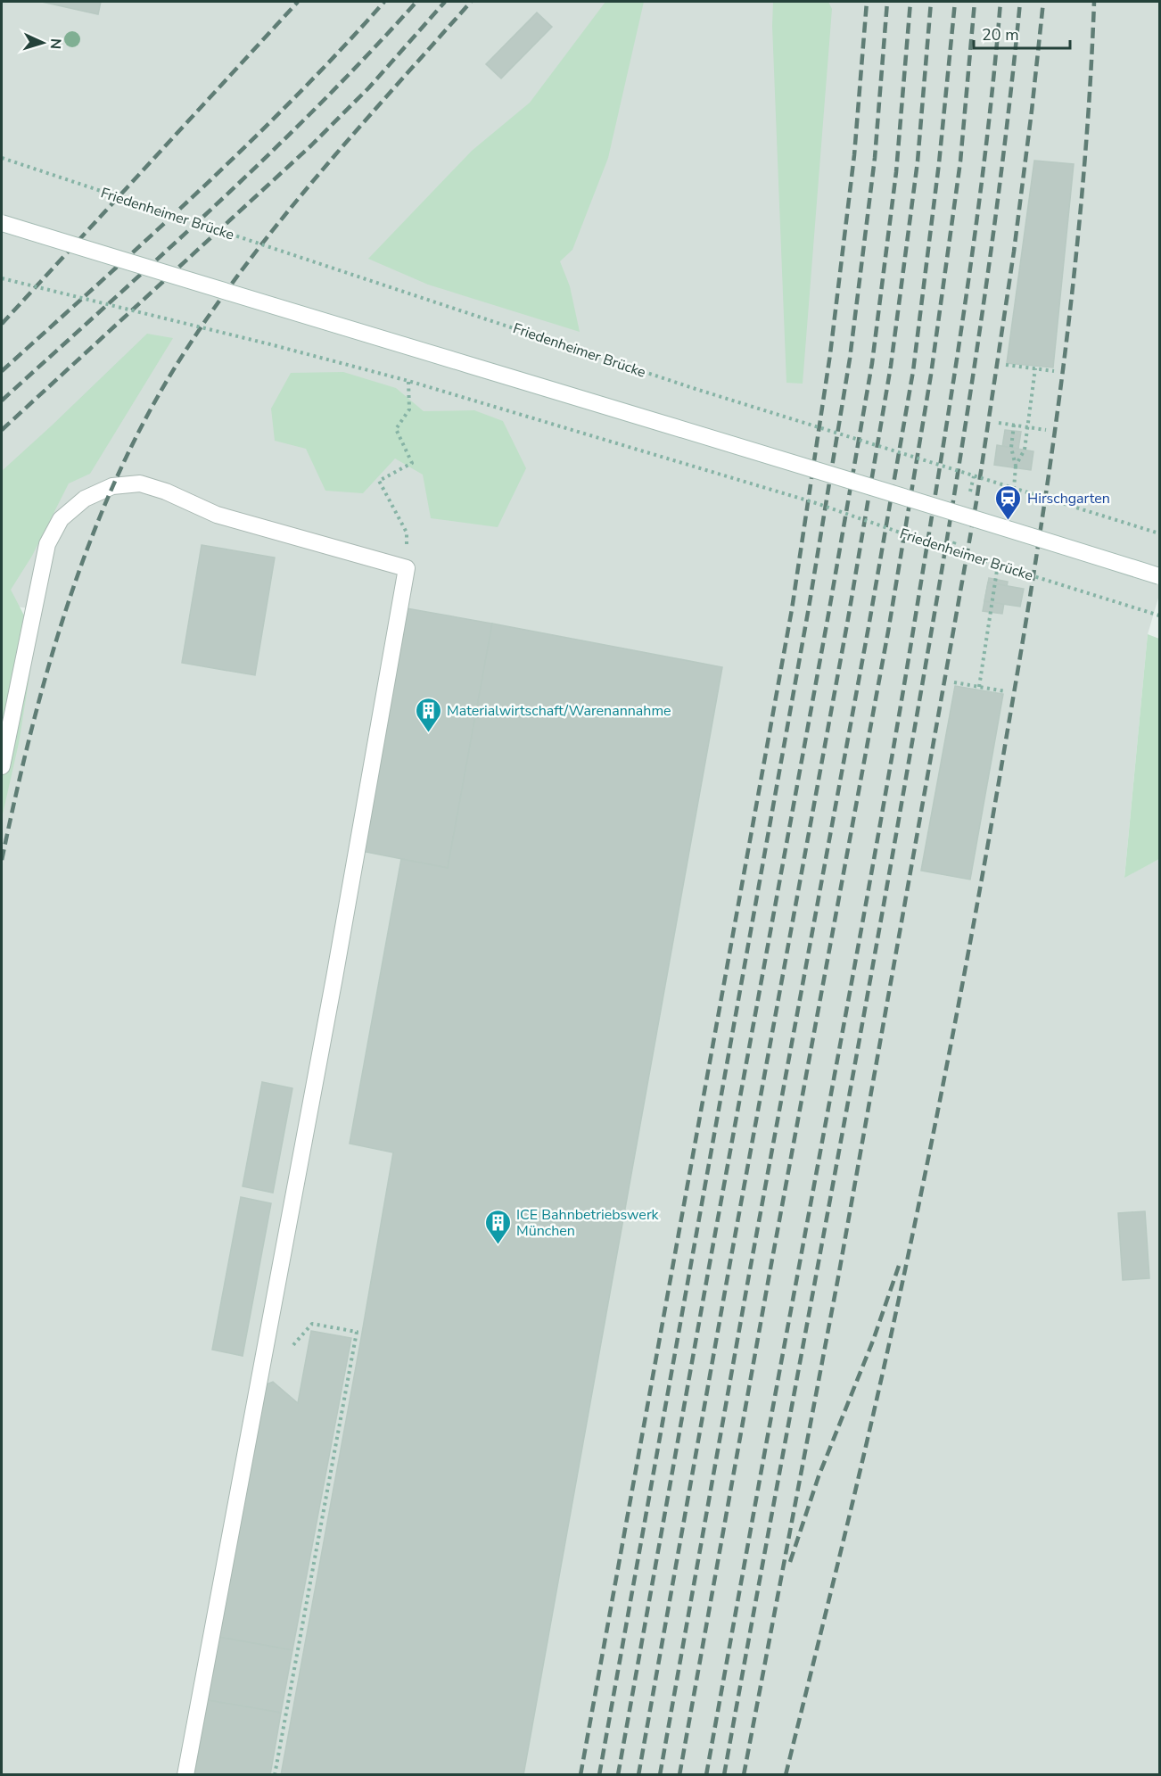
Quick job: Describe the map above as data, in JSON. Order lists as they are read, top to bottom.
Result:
{
  "streets": {
    "path": ["Friedenheimer Brücke"]
  },
  "places": {
    "station": ["Hirschgarten"],
    "building": ["Materialwirtschaft/Warenannahme", "ICE Bahnbetriebswerk München"]
  },
  "scale_bar": "20 m",
  "north": "right"
}
